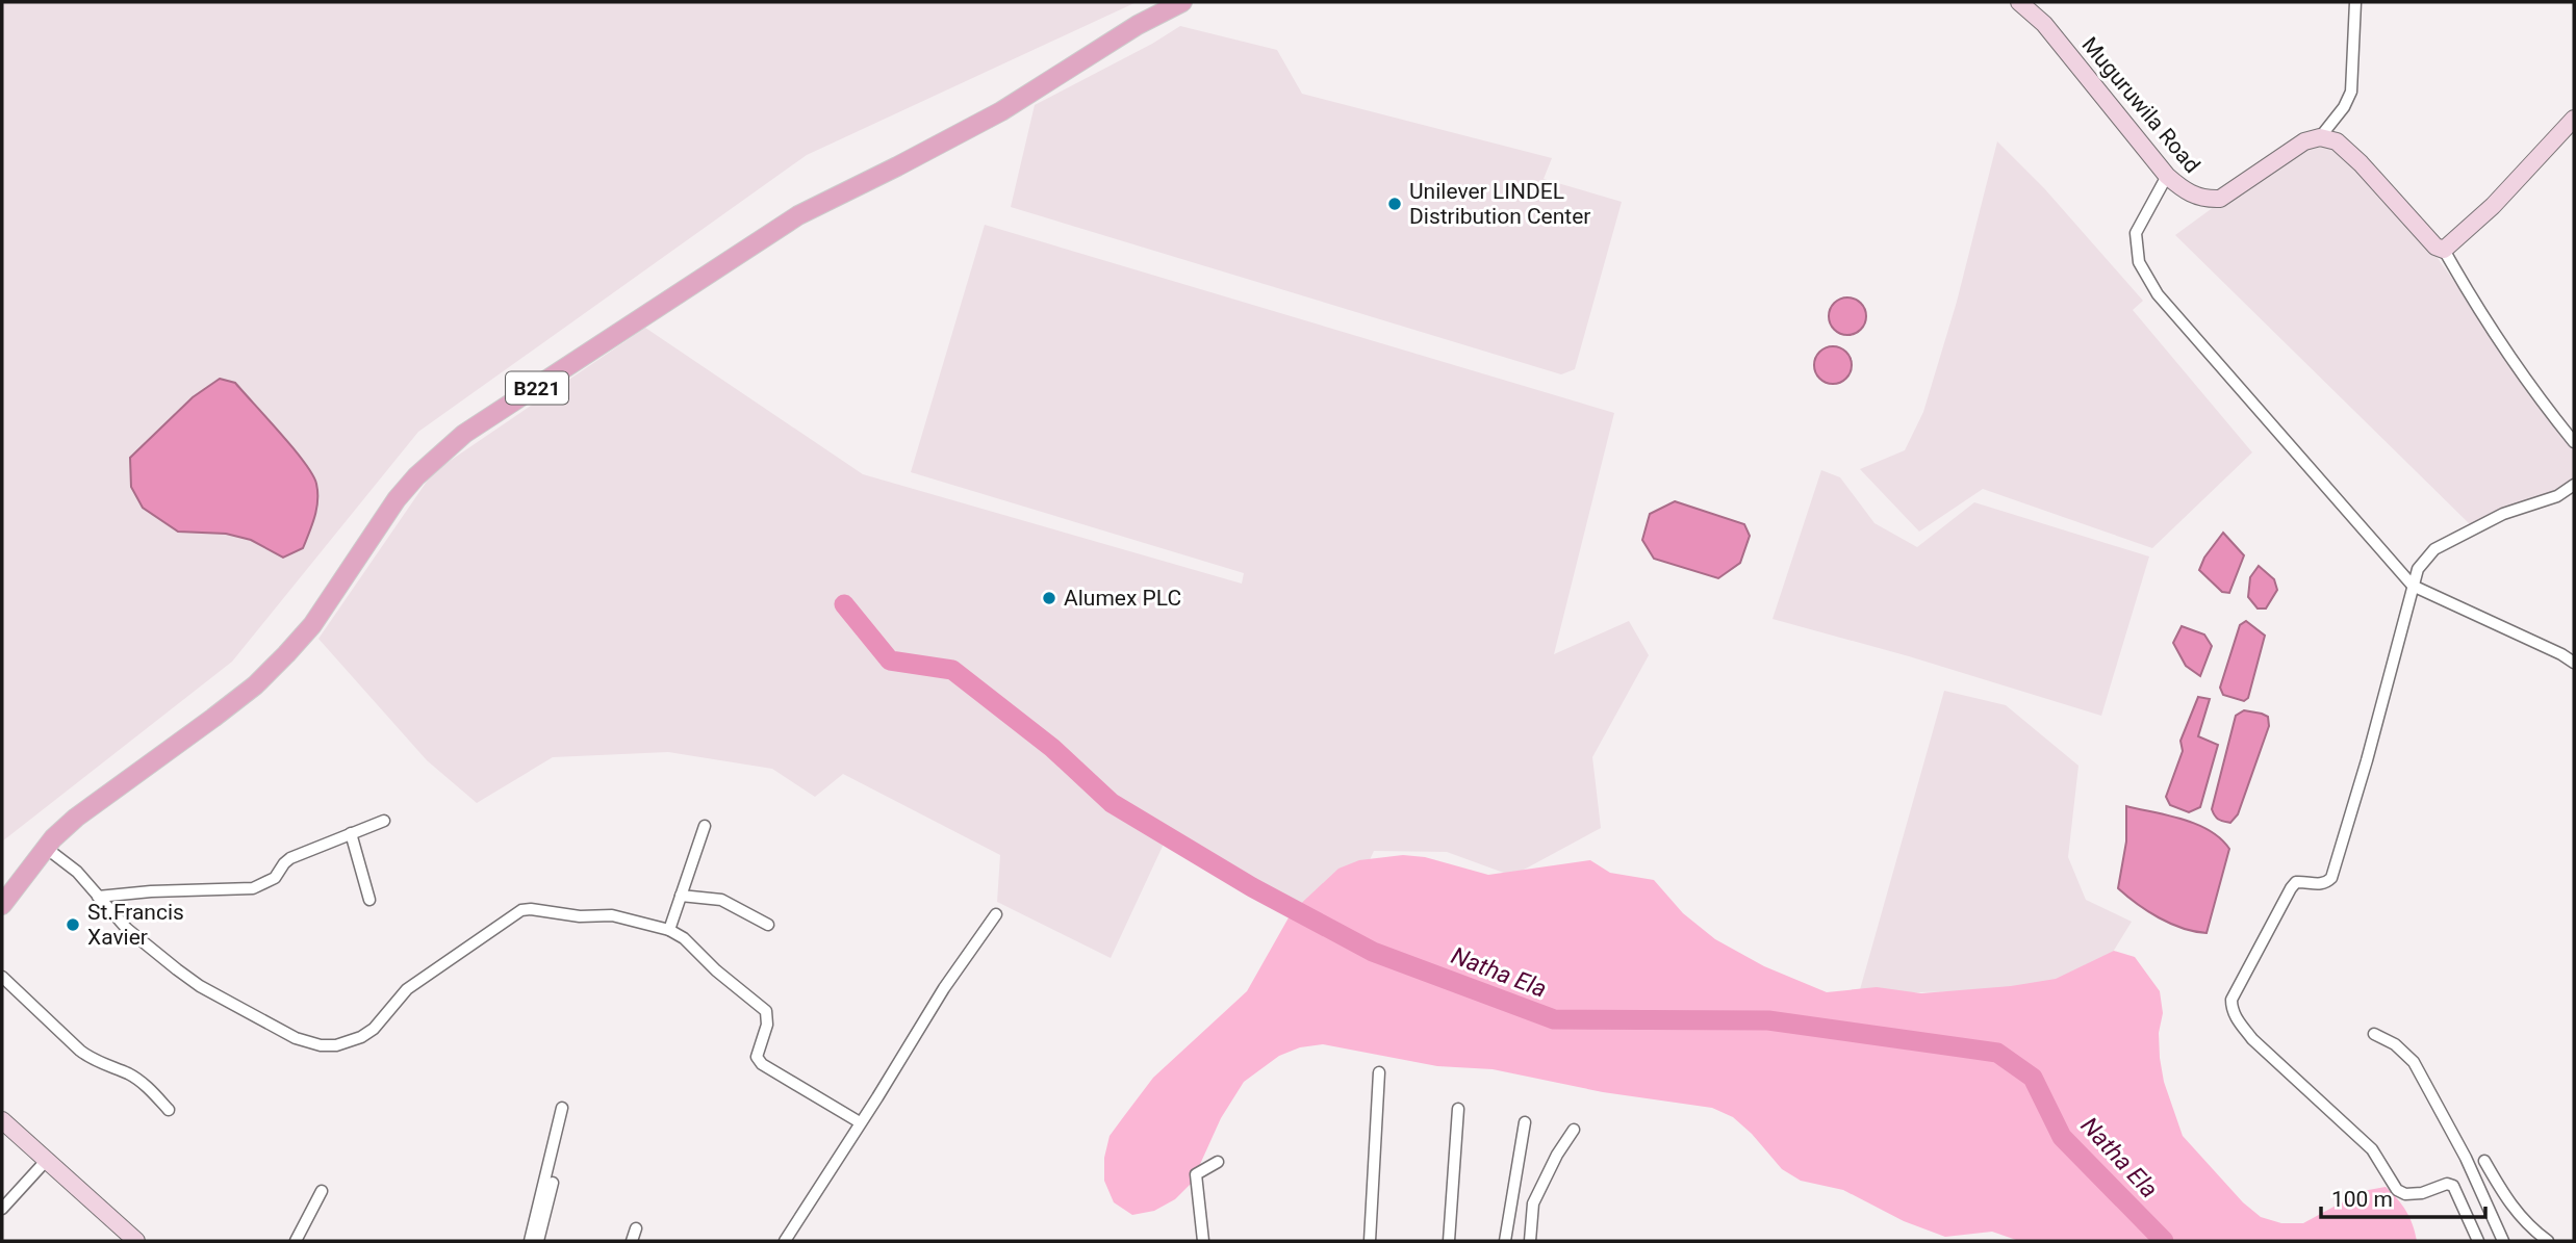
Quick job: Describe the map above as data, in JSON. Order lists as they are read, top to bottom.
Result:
{
  "streets": {
    "main road": ["B221"],
    "street": ["Muguruwila Road"]
  },
  "water": ["Natha Ela"],
  "places": ["Unilever LINDEL Distribution Center", "Alumex PLC", "St.Francis Xavier"],
  "scale_bar": "100 m"
}
